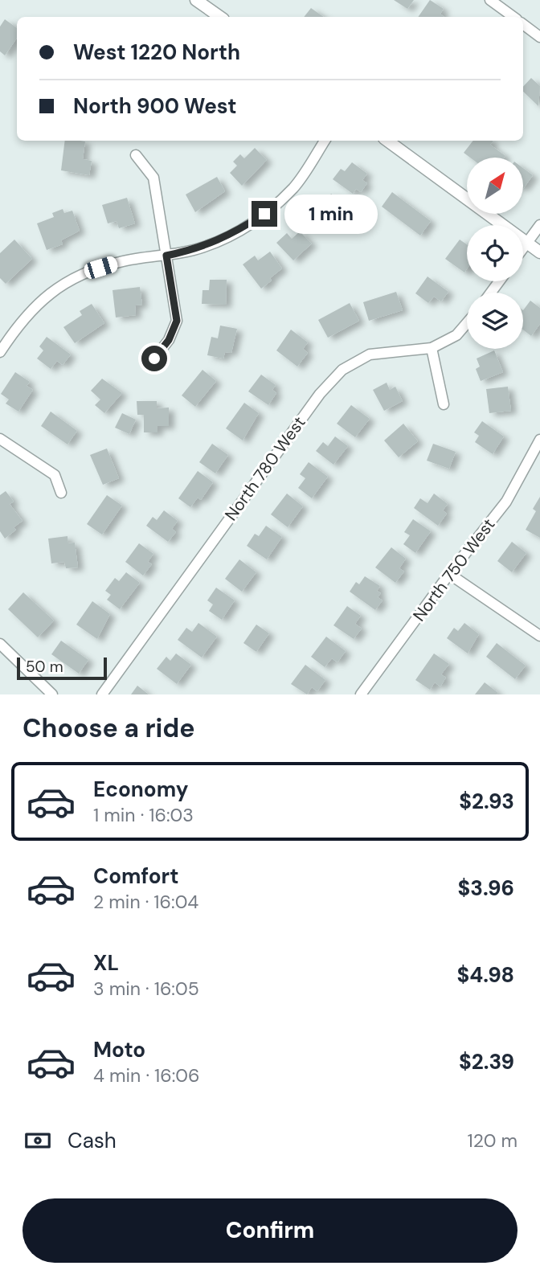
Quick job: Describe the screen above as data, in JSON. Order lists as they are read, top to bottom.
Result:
{
  "streets": {
    "street": ["North 780 West", "North 750 West"]
  },
  "scale_bar": "50 m",
  "north": "top right",
  "page": {
    "banner": ["West 1220 North", "North 900 West"],
    "bubble": "1 min",
    "scale": "50 m",
    "heading": "Choose a ride",
    "list": [
      {
        "name": "Economy",
        "note": "1 min · 16:03",
        "value": "$2.93"
      },
      {
        "name": "Comfort",
        "note": "2 min · 16:04",
        "value": "$3.96"
      },
      {
        "name": "XL",
        "note": "3 min · 16:05",
        "value": "$4.98"
      },
      {
        "name": "Moto",
        "note": "4 min · 16:06",
        "value": "$2.39"
      }
    ],
    "pay": ["Cash", "120 m"],
    "buttons": "Confirm"
  }
}
